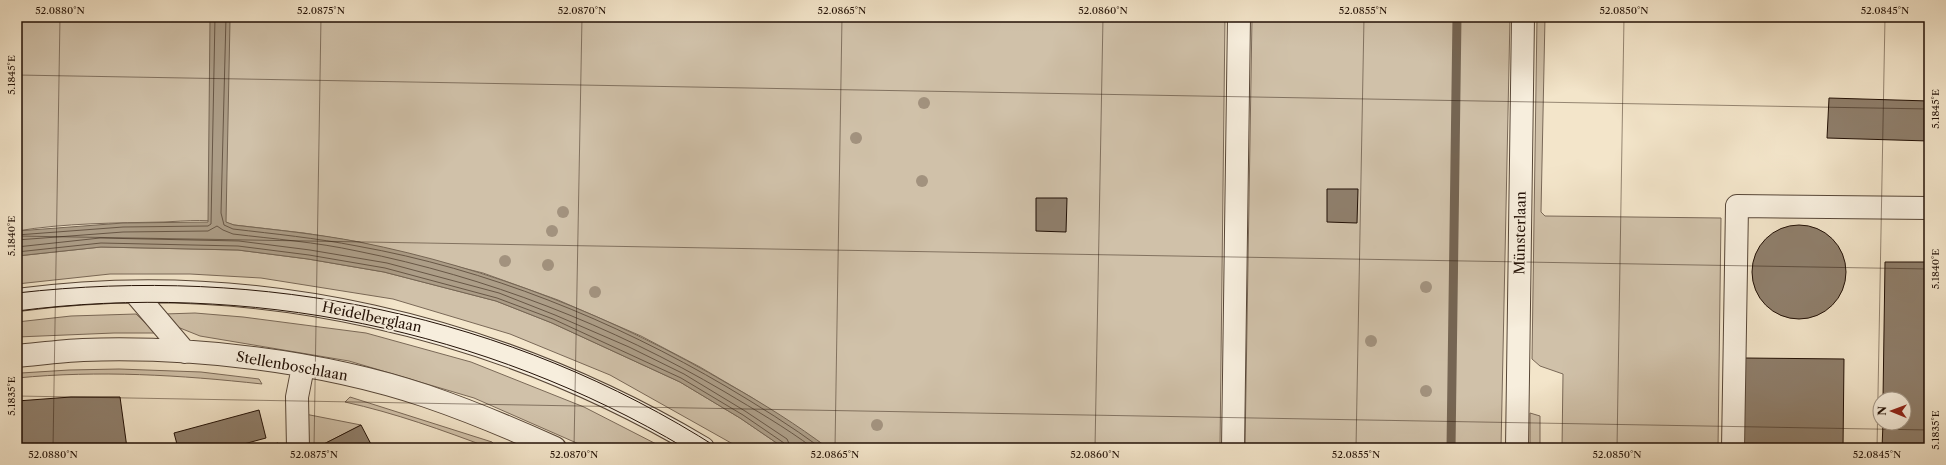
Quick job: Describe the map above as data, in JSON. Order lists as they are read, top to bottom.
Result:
{
  "streets": {
    "street": ["Münsterlaan", "Heidelberglaan", "Stellenboschlaan"]
  },
  "north": "left",
  "coordinates": [
    "52.0880°N",
    "52.0875°N",
    "52.0870°N",
    "52.0865°N",
    "52.0860°N",
    "52.0855°N",
    "52.0850°N",
    "52.0845°N",
    "5.1845°E",
    "5.1840°E",
    "5.1835°E"
  ]
}
